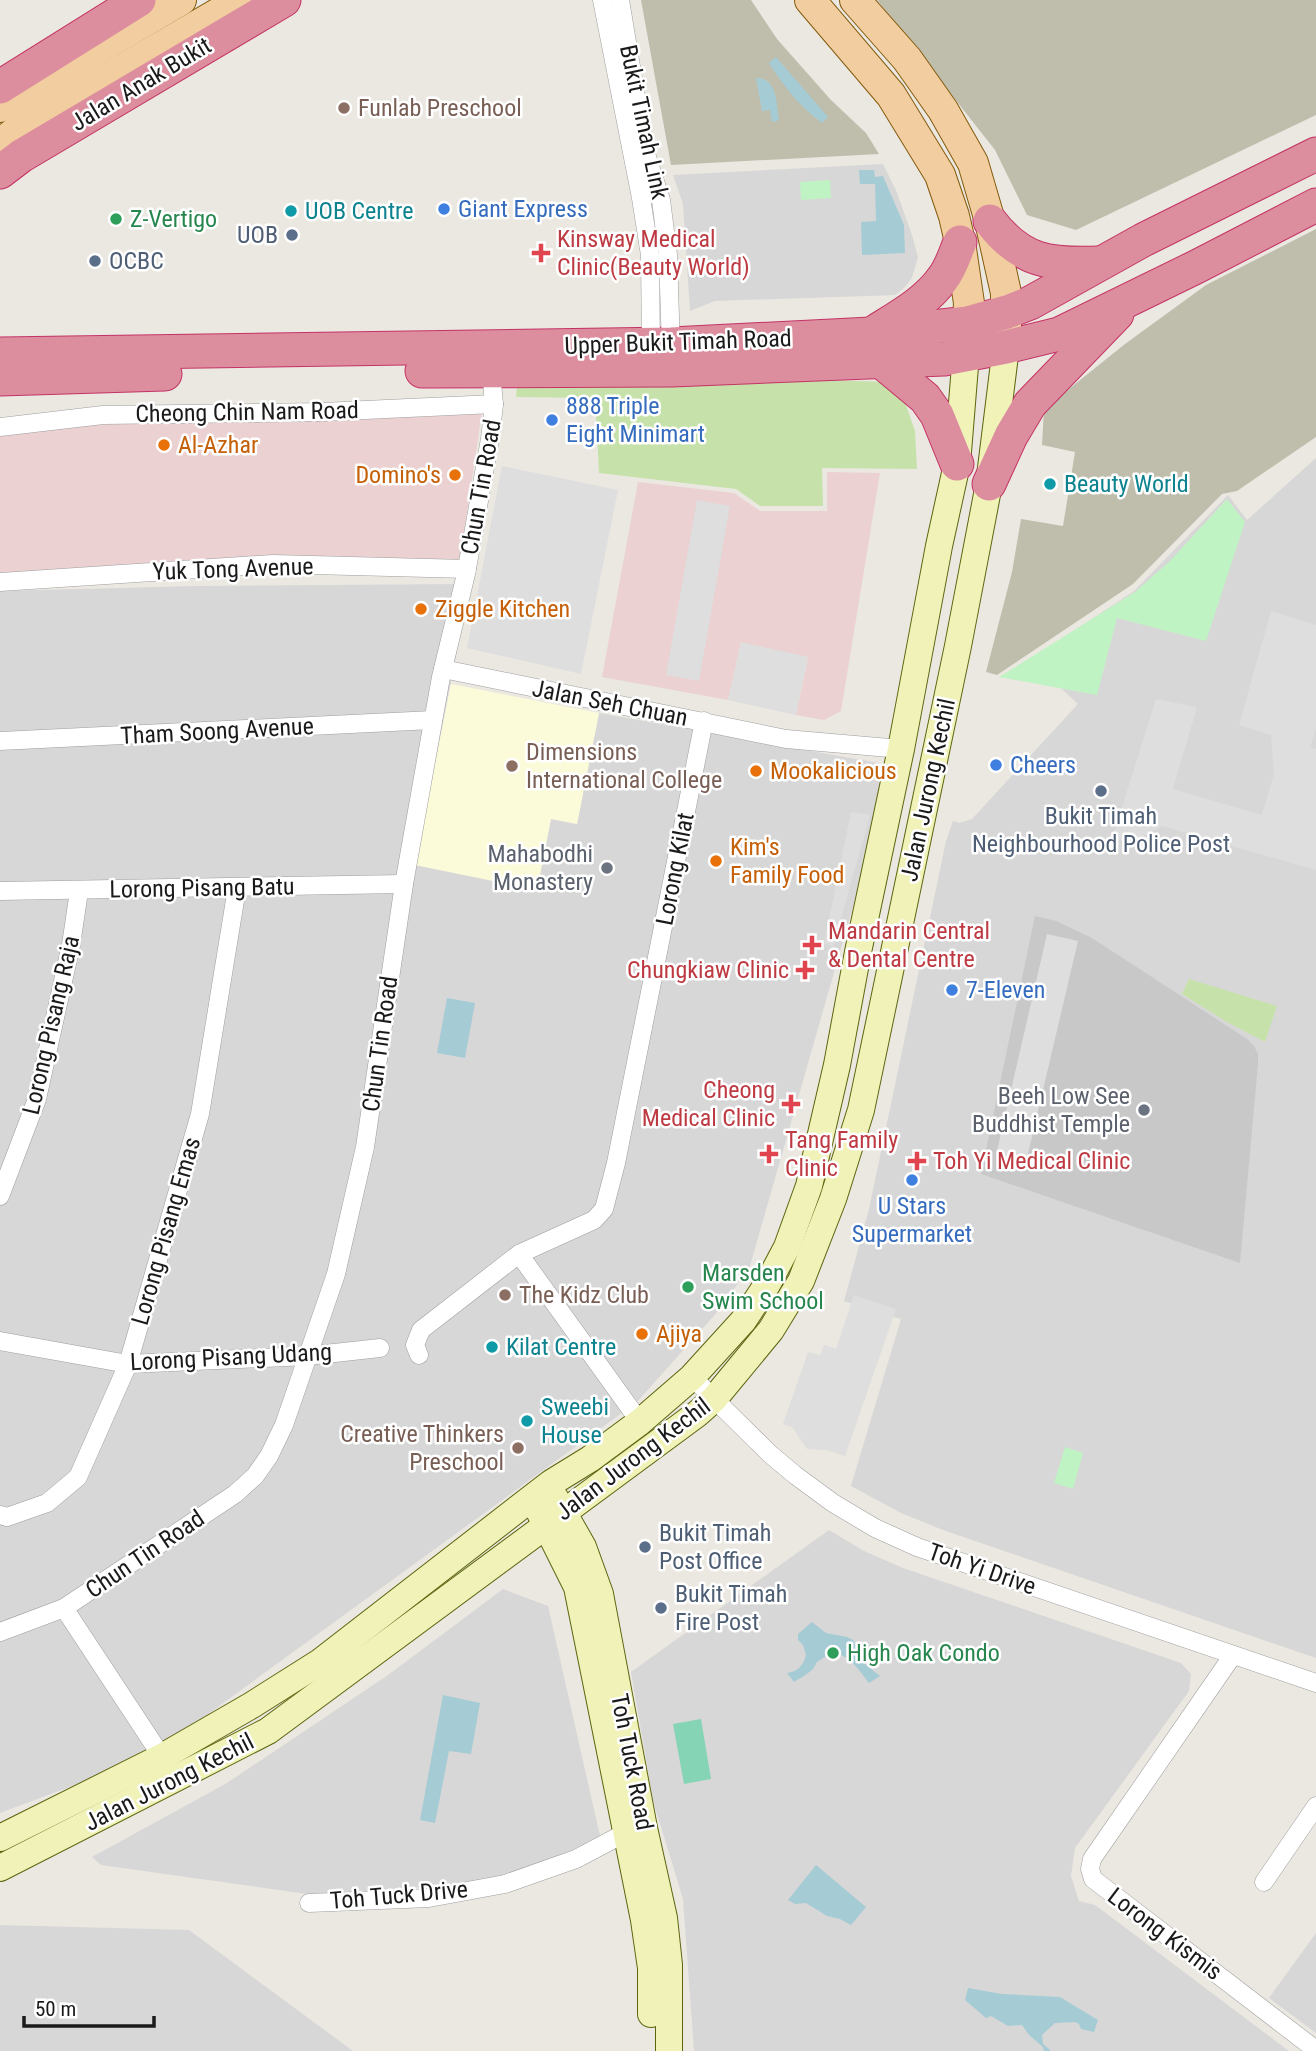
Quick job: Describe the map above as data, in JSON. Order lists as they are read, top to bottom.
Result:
{
  "streets": {
    "highway": ["Jalan Anak Bukit", "Upper Bukit Timah Road"],
    "main road": ["Jalan Jurong Kechil", "Toh Tuck Road"],
    "street": [
      "Bukit Timah Link",
      "Cheong Chin Nam Road",
      "Chun Tin Road",
      "Yuk Tong Avenue",
      "Jalan Seh Chuan",
      "Tham Soong Avenue",
      "Lorong Kilat",
      "Lorong Pisang Batu",
      "Lorong Pisang Raja",
      "Lorong Pisang Emas",
      "Lorong Pisang Udang",
      "Toh Yi Drive",
      "Toh Tuck Drive",
      "Lorong Kismis"
    ]
  },
  "crossings": [
    ["Bukit Timah Link", "Upper Bukit Timah Road"],
    ["Upper Bukit Timah Road", "Chun Tin Road"],
    ["Upper Bukit Timah Road", "Jalan Jurong Kechil"],
    ["Cheong Chin Nam Road", "Chun Tin Road"],
    ["Chun Tin Road", "Yuk Tong Avenue"],
    ["Chun Tin Road", "Jalan Seh Chuan"],
    ["Chun Tin Road", "Tham Soong Avenue"],
    ["Chun Tin Road", "Jalan Jurong Kechil"],
    ["Chun Tin Road", "Lorong Pisang Batu"],
    ["Chun Tin Road", "Lorong Pisang Udang"],
    ["Jalan Seh Chuan", "Jalan Jurong Kechil"],
    ["Jalan Seh Chuan", "Lorong Kilat"],
    ["Jalan Jurong Kechil", "Toh Yi Drive"],
    ["Jalan Jurong Kechil", "Toh Tuck Road"],
    ["Lorong Pisang Batu", "Lorong Pisang Raja"],
    ["Lorong Pisang Batu", "Lorong Pisang Emas"],
    ["Lorong Pisang Emas", "Lorong Pisang Udang"],
    ["Toh Yi Drive", "Lorong Kismis"],
    ["Toh Tuck Road", "Toh Tuck Drive"]
  ],
  "places": {
    "other": [
      "Funlab Preschool",
      "Giant Express",
      "UOB Centre",
      "Z-Vertigo",
      "UOB",
      "OCBC",
      "888 Triple Eight Minimart",
      "Al-Azhar",
      "Domino's",
      "Beauty World",
      "Ziggle Kitchen",
      "Cheers",
      "Dimensions International College",
      "Mookalicious",
      "Bukit Timah Neighbourhood Police Post",
      "Kim's Family Food",
      "Mahabodhi Monastery",
      "7-Eleven",
      "Beeh Low See Buddhist Temple",
      "U Stars Supermarket",
      "Marsden Swim School",
      "The Kidz Club",
      "Ajiya",
      "Kilat Centre",
      "Sweebi House",
      "Creative Thinkers Preschool",
      "Bukit Timah Post Office",
      "Bukit Timah Fire Post",
      "High Oak Condo"
    ],
    "health": [
      "Kinsway Medical Clinic(Beauty World)",
      "Mandarin Central & Dental Centre",
      "Chungkiaw Clinic",
      "Cheong Medical Clinic",
      "Tang Family Clinic",
      "Toh Yi Medical Clinic"
    ]
  },
  "scale_bar": "50 m"
}
